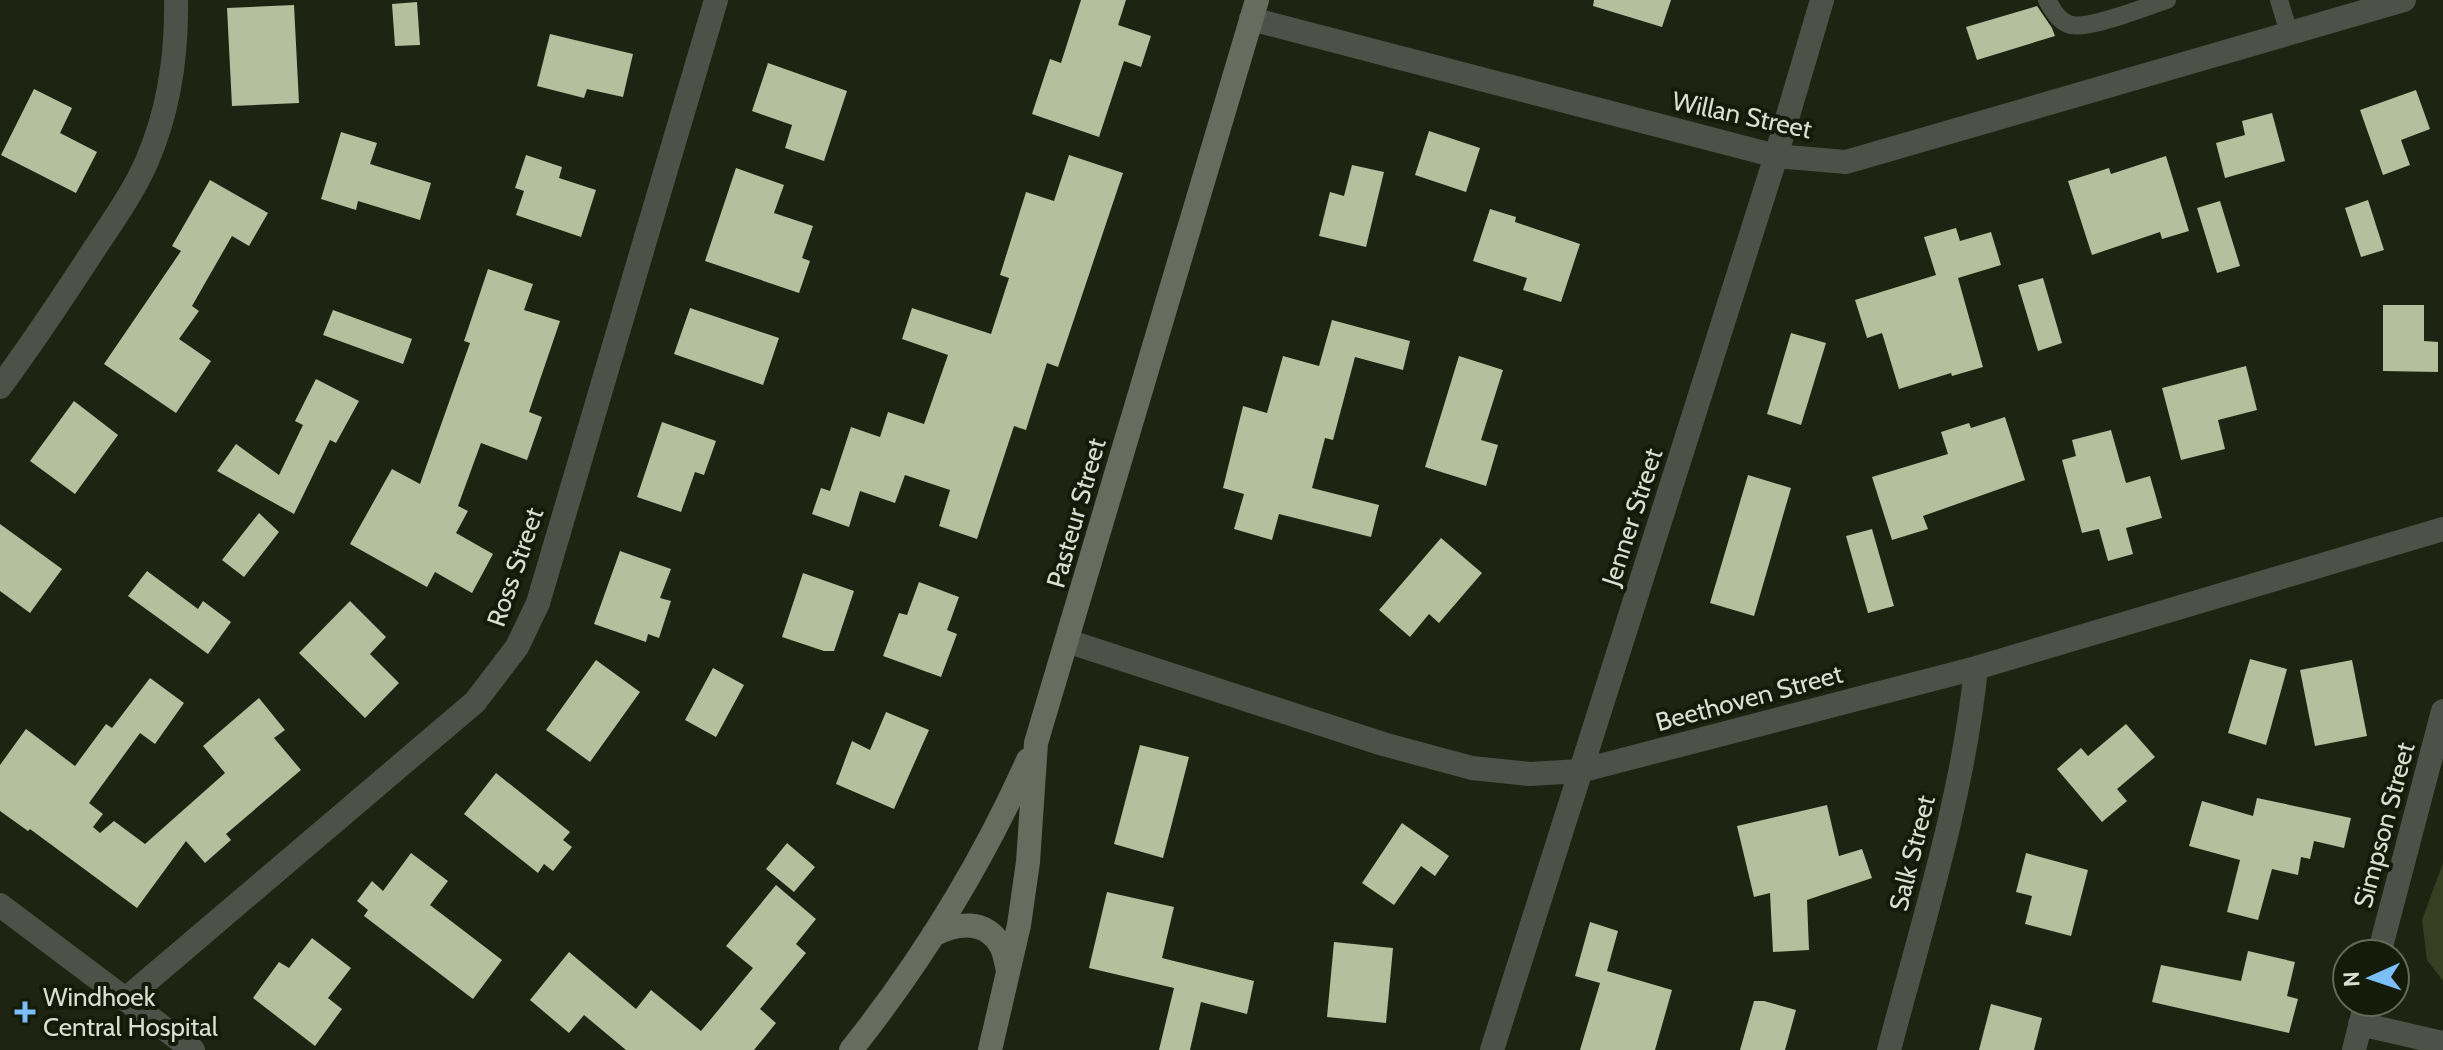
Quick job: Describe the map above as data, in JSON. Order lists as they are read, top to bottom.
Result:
{
  "streets": {
    "main road": ["Pasteur Street"],
    "street": [
      "Willan Street",
      "Jenner Street",
      "Ross Street",
      "Beethoven Street",
      "Simpson Street",
      "Salk Street"
    ]
  },
  "crossings": [
    ["Willan Street", "Pasteur Street"],
    ["Willan Street", "Jenner Street"],
    ["Pasteur Street", "Beethoven Street"],
    ["Jenner Street", "Beethoven Street"],
    ["Beethoven Street", "Salk Street"]
  ],
  "places": {
    "health": ["Windhoek Central Hospital"]
  },
  "north": "left"
}
